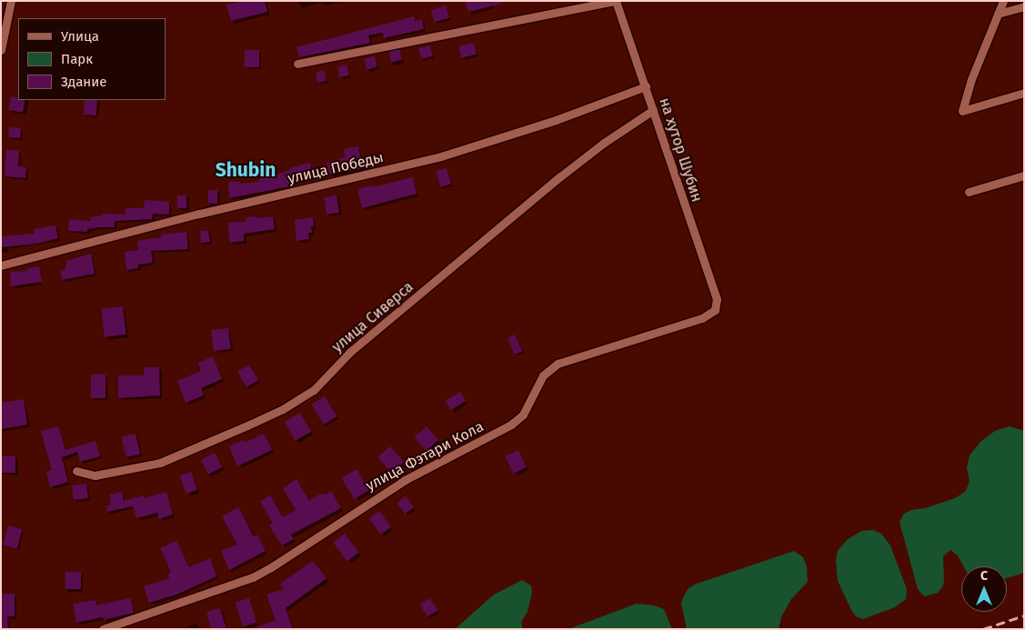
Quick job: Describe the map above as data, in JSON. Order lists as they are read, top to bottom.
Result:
{
  "streets": {
    "street": [
      "на хутор Шубин",
      "улица Победы",
      "улица Сиверса",
      "улица Фэтари Кола"
    ]
  },
  "crossings": [
    ["на хутор Шубин", "улица Победы"],
    ["на хутор Шубин", "улица Сиверса"],
    ["на хутор Шубин", "улица Фэтари Кола"]
  ],
  "districts": ["Shubin"],
  "legend": ["Улица", "Парк", "Здание"],
  "north": "top"
}
